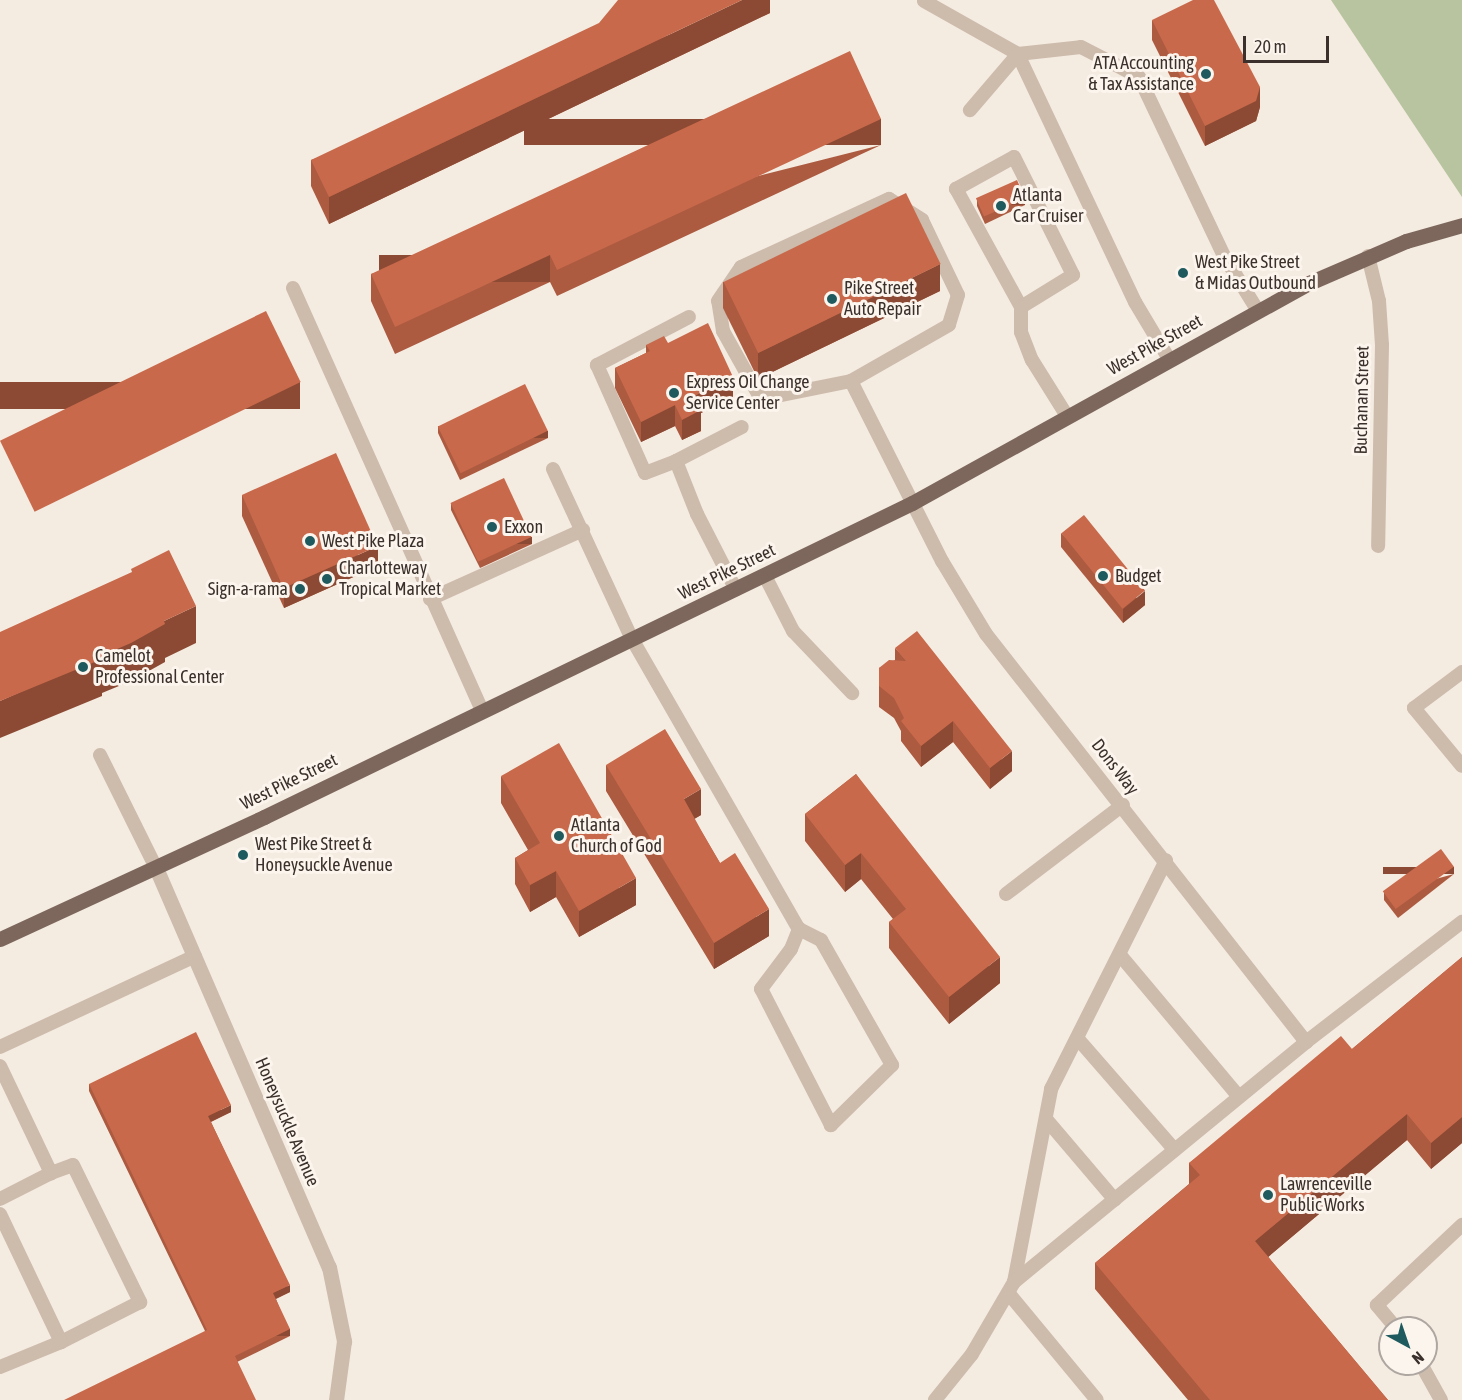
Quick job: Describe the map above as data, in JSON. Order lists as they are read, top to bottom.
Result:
{
  "streets": {
    "main road": ["West Pike Street"],
    "street": ["Honeysuckle Avenue"],
    "lane": ["Buchanan Street", "Dons Way"]
  },
  "crossings": [
    ["West Pike Street", "Buchanan Street"],
    ["West Pike Street", "Dons Way"],
    ["West Pike Street", "Honeysuckle Avenue"]
  ],
  "places": [
    "ATA Accounting & Tax Assistance",
    "Atlanta Car Cruiser",
    "West Pike Street & Midas Outbound",
    "Pike Street Auto Repair",
    "Express Oil Change Service Center",
    "Exxon",
    "West Pike Plaza",
    "Budget",
    "Charlotteway Tropical Market",
    "Sign-a-rama",
    "Camelot Professional Center",
    "Atlanta Church of God",
    "West Pike Street & Honeysuckle Avenue",
    "Lawrenceville Public Works"
  ],
  "scale_bar": "20 m",
  "north": "bottom right"
}
